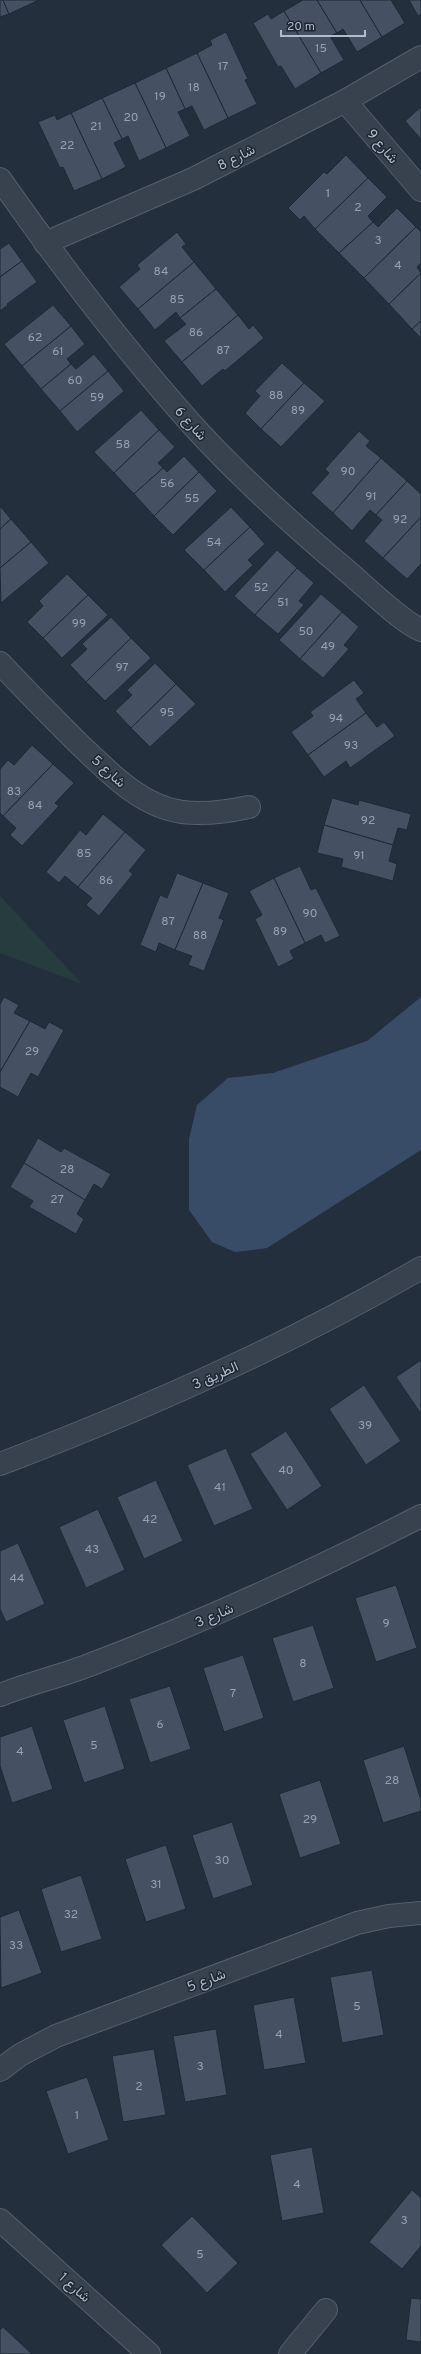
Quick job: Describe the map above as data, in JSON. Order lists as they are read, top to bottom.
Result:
{
  "streets": {
    "street": [
      "شارع 9",
      "شارع 8",
      "شارع 6",
      "شارع 5",
      "3 الطريق",
      "شارع 3",
      "شارع 1"
    ]
  },
  "crossings": [
    ["شارع 9", "شارع 8"],
    ["شارع 8", "شارع 6"]
  ],
  "house_numbers": [
    "15",
    "17",
    "18",
    "19",
    "20",
    "21",
    "22",
    "1",
    "2",
    "3",
    "4",
    "84",
    "85",
    "86",
    "62",
    "87",
    "61",
    "60",
    "88",
    "59",
    "89",
    "58",
    "90",
    "56",
    "91",
    "55",
    "92",
    "54",
    "52",
    "51",
    "99",
    "50",
    "49",
    "97",
    "95",
    "94",
    "93",
    "83",
    "84",
    "92",
    "85",
    "91",
    "86",
    "90",
    "87",
    "89",
    "88",
    "29",
    "28",
    "27",
    "39",
    "40",
    "41",
    "42",
    "43",
    "44",
    "9",
    "8",
    "7",
    "6",
    "5",
    "4",
    "28",
    "29",
    "30",
    "31",
    "32",
    "33",
    "5",
    "4",
    "3",
    "2",
    "1",
    "4",
    "3",
    "5"
  ],
  "scale_bar": "20 m"
}
